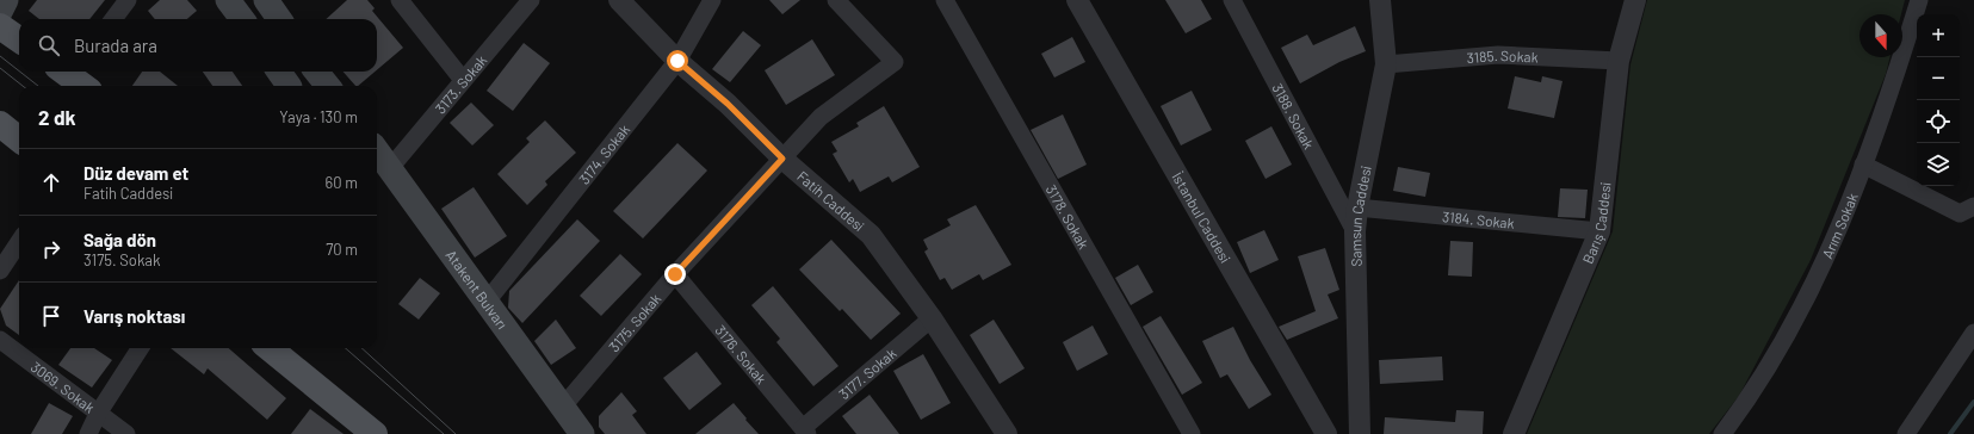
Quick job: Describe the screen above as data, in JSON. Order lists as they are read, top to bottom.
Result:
{
  "streets": {
    "main road": ["Atakent Bulvarı"],
    "street": [
      "3185. Sokak",
      "3173. Sokak",
      "3188. Sokak",
      "3174. Sokak",
      "Fatih Caddesi",
      "Samsun Caddesi",
      "3178. Sokak",
      "İstanbul Caddesi",
      "3184. Sokak",
      "Barış Caddesi",
      "Arım Sokak",
      "3175. Sokak",
      "3176. Sokak",
      "3177. Sokak",
      "3069. Sokak"
    ]
  },
  "crossings": [
    ["3185. Sokak", "Samsun Caddesi"],
    ["3185. Sokak", "Barış Caddesi"],
    ["3173. Sokak", "Atakent Bulvarı"],
    ["3188. Sokak", "Samsun Caddesi"],
    ["3174. Sokak", "Fatih Caddesi"],
    ["3174. Sokak", "Atakent Bulvarı"],
    ["Fatih Caddesi", "3175. Sokak"],
    ["Fatih Caddesi", "3177. Sokak"],
    ["Samsun Caddesi", "3184. Sokak"],
    ["3184. Sokak", "Barış Caddesi"],
    ["Atakent Bulvarı", "3175. Sokak"],
    ["3175. Sokak", "3176. Sokak"],
    ["3176. Sokak", "3177. Sokak"]
  ],
  "north": "bottom",
  "page": {
    "map_buttons": ["+", "−"],
    "search": "Burada ara",
    "heading": ["2 dk", "Yaya · 130 m"],
    "list": [
      ["Düz devam et", "Fatih Caddesi", "60 m"],
      ["Sağa dön", "3175. Sokak", "70 m"],
      "Varış noktası"
    ]
  }
}
